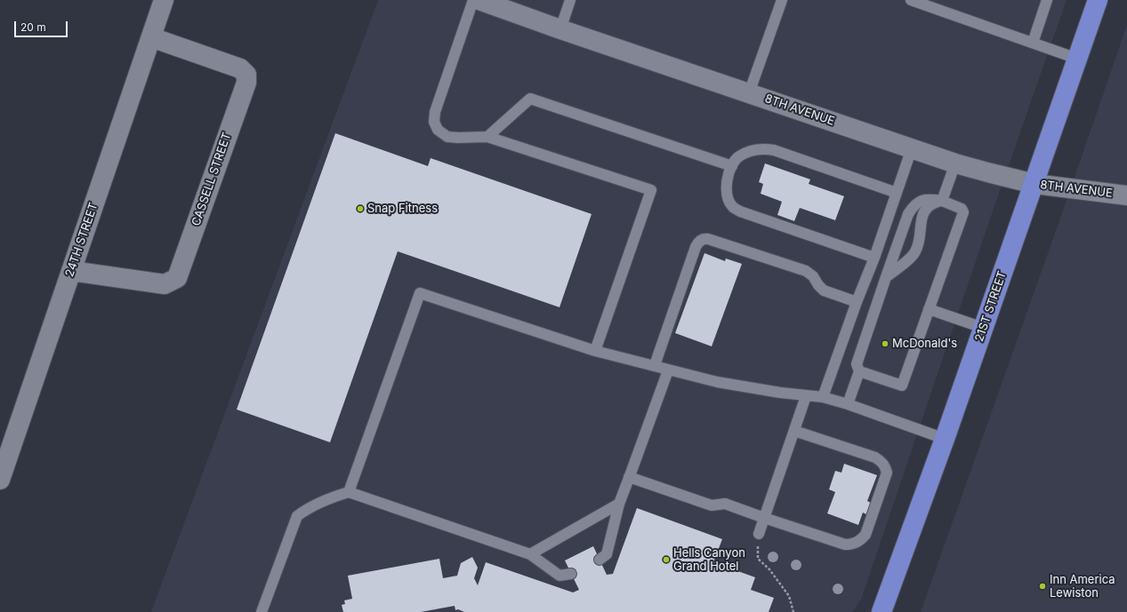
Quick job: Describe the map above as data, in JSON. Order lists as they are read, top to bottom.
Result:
{
  "streets": {
    "main road": ["21ST STREET"],
    "street": ["8TH AVENUE", "CASSELL STREET", "24TH STREET"]
  },
  "crossings": [
    ["8TH AVENUE", "21ST STREET"],
    ["CASSELL STREET", "24TH STREET"]
  ],
  "places": [
    "Snap Fitness",
    "McDonald's",
    "Hells Canyon Grand Hotel",
    "Inn America Lewiston"
  ],
  "scale_bar": "20 m"
}
